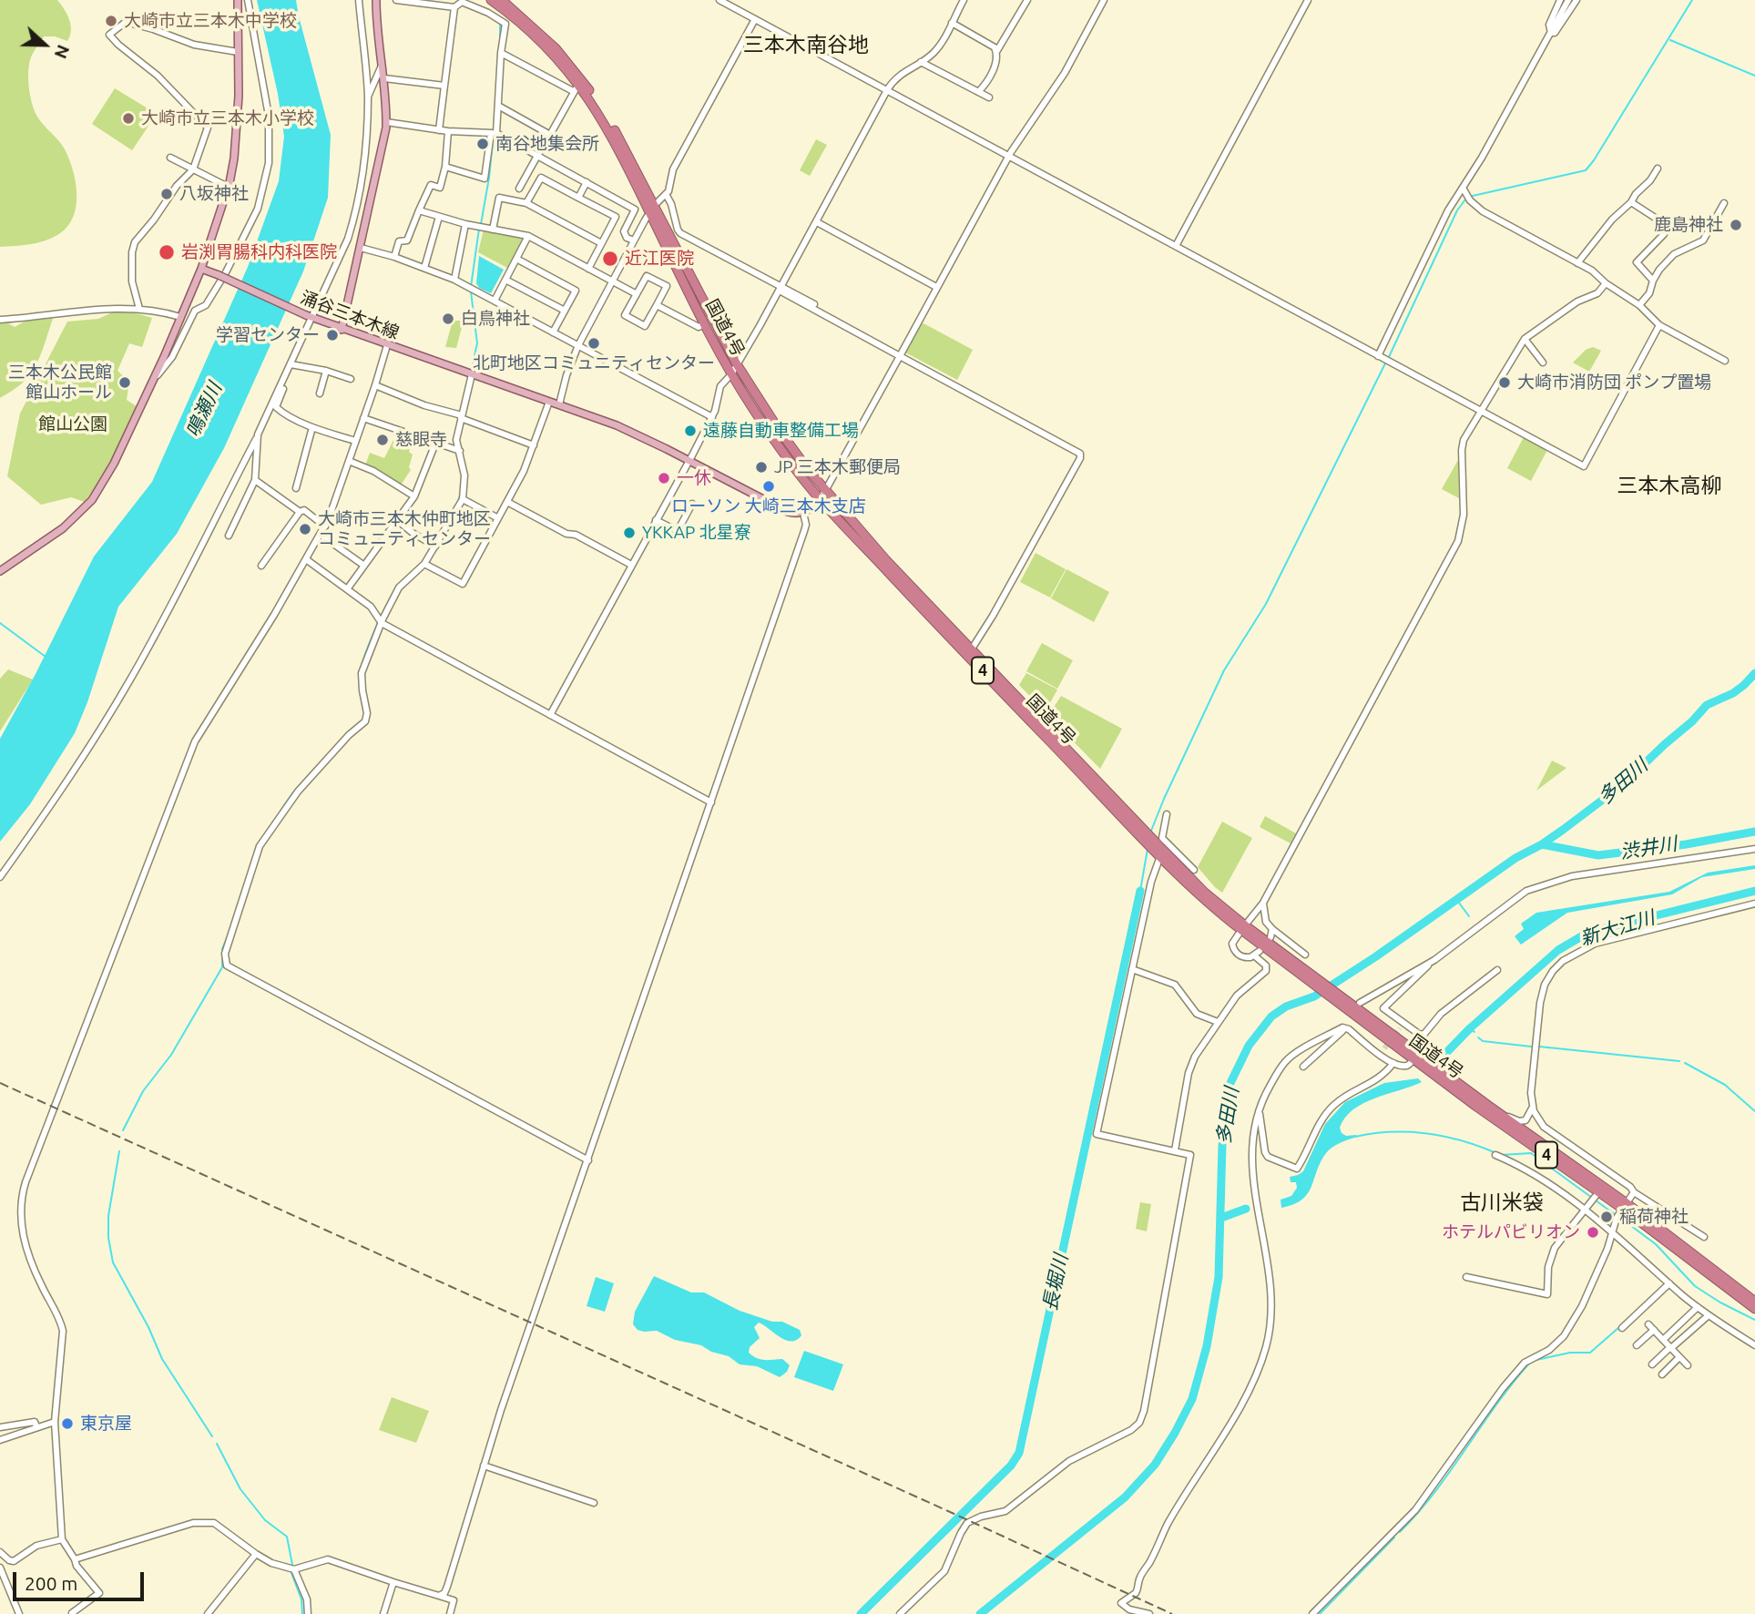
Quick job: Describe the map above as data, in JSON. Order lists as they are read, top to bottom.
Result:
{
  "streets": {
    "highway": ["国道4号", "4"],
    "main road": ["涌谷三本木線"]
  },
  "districts": ["三本木南谷地", "三本木高柳", "古川米袋"],
  "water": [
    "鳴瀬川",
    "多田川",
    "渋井川",
    "新大江川",
    "長堀川"
  ],
  "parks": ["館山公園"],
  "places": [
    "大崎市立三本木中学校",
    "大崎市立三本木小学校",
    "南谷地集会所",
    "八坂神社",
    "鹿島神社",
    "岩渕胃腸科内科医院",
    "近江医院",
    "白鳥神社",
    "学習センター",
    "北町地区コミュニティセンター",
    "三本木公民館 館山ホール",
    "大崎市消防団 ポンプ置場",
    "遠藤自動車整備工場",
    "慈眼寺",
    "JP 三本木郵便局",
    "一休",
    "ローソン 大崎三本木支店",
    "大崎市三本木仲町地区 コミュニティセンター",
    "YKKAP 北星寮",
    "稲荷神社",
    "ホテルパビリオン",
    "東京屋"
  ],
  "scale_bar": "200 m",
  "north": "right"
}
